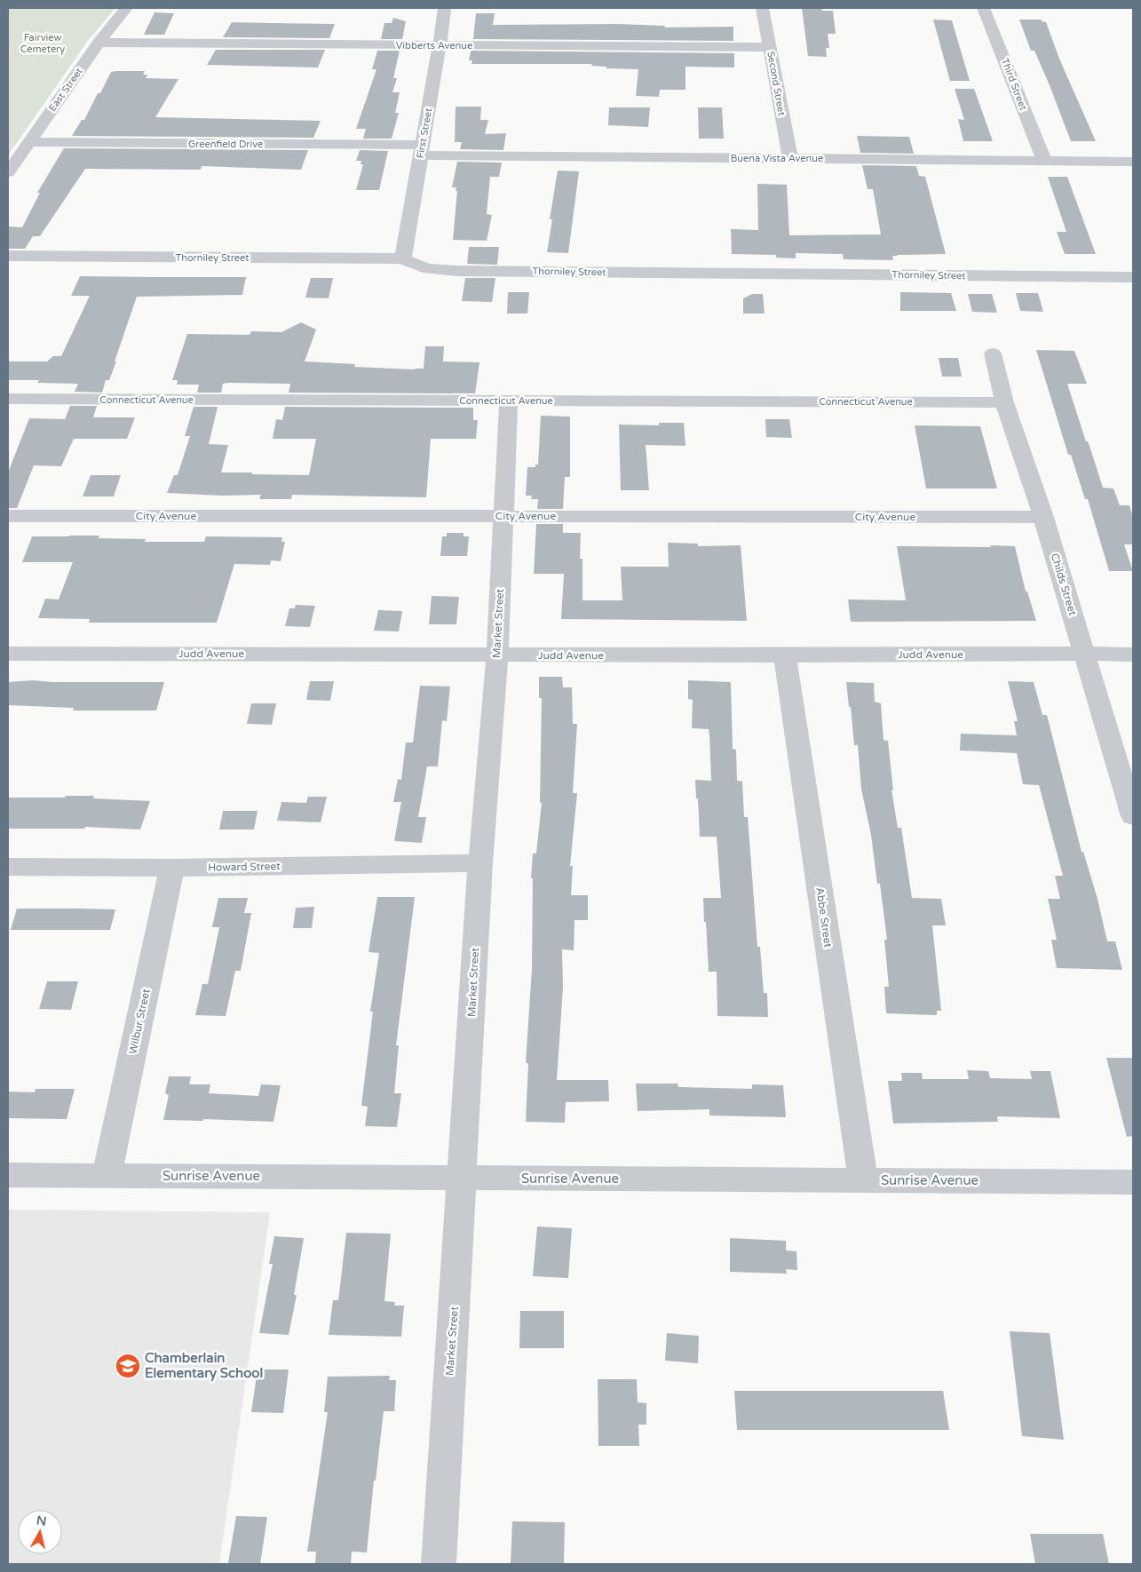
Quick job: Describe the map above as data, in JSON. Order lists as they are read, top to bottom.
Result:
{
  "streets": {
    "street": [
      "Vibberts Avenue",
      "Second Street",
      "Third Street",
      "East Street",
      "First Street",
      "Greenfield Drive",
      "Buena Vista Avenue",
      "Thorniley Street",
      "Connecticut Avenue",
      "City Avenue",
      "Childs Street",
      "Market Street",
      "Judd Avenue",
      "Howard Street",
      "Abbe Street",
      "Wilbur Street",
      "Sunrise Avenue"
    ]
  },
  "crossings": [
    ["Vibberts Avenue", "Second Street"],
    ["Vibberts Avenue", "East Street"],
    ["Vibberts Avenue", "First Street"],
    ["Second Street", "Buena Vista Avenue"],
    ["Third Street", "Buena Vista Avenue"],
    ["East Street", "Greenfield Drive"],
    ["First Street", "Greenfield Drive"],
    ["First Street", "Buena Vista Avenue"],
    ["First Street", "Thorniley Street"],
    ["Greenfield Drive", "Buena Vista Avenue"],
    ["Connecticut Avenue", "Childs Street"],
    ["Connecticut Avenue", "Market Street"],
    ["City Avenue", "Childs Street"],
    ["City Avenue", "Market Street"],
    ["Childs Street", "Judd Avenue"],
    ["Market Street", "Judd Avenue"],
    ["Market Street", "Howard Street"],
    ["Market Street", "Sunrise Avenue"],
    ["Judd Avenue", "Abbe Street"],
    ["Howard Street", "Wilbur Street"],
    ["Abbe Street", "Sunrise Avenue"],
    ["Wilbur Street", "Sunrise Avenue"]
  ],
  "parks": ["Fairview Cemetery"],
  "places": {
    "school or university": ["Chamberlain Elementary School"]
  },
  "north": "top"
}
